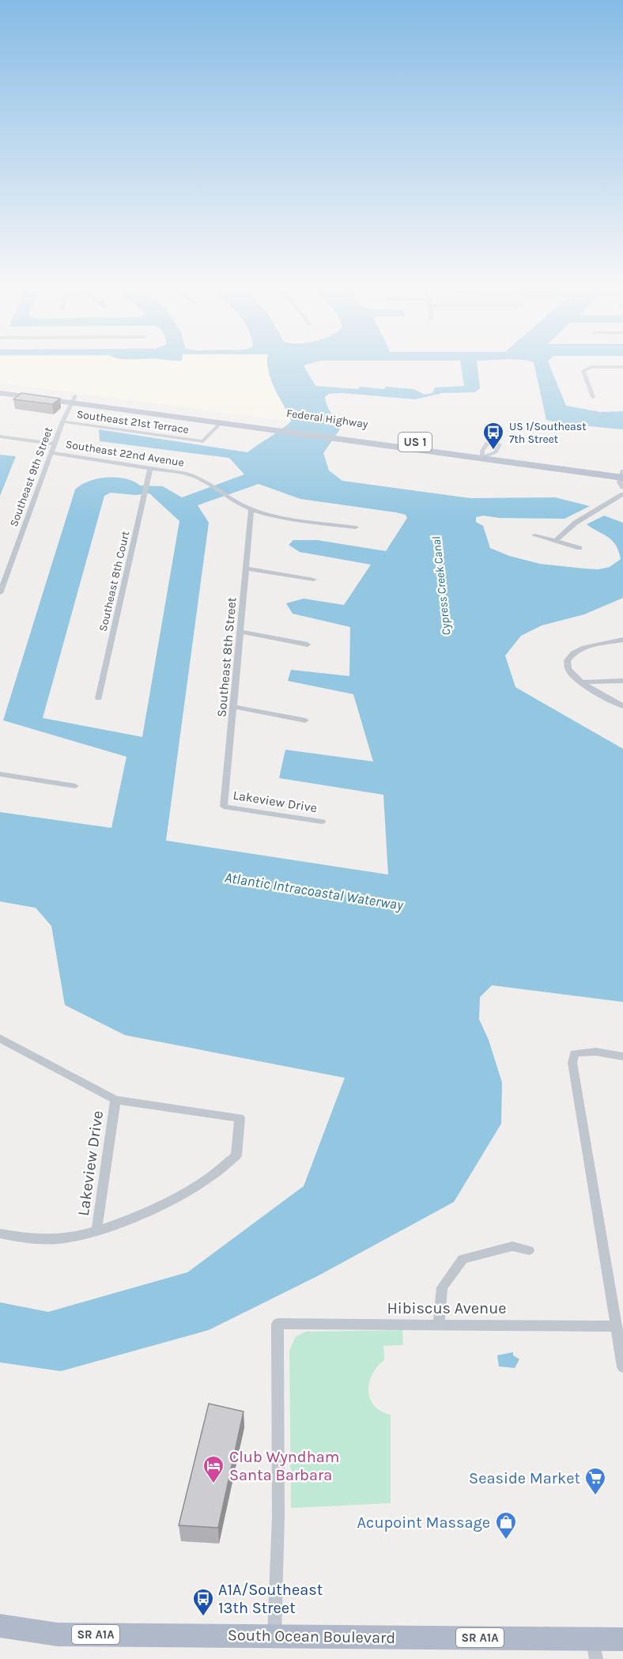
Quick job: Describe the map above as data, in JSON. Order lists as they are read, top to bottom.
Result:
{
  "streets": {
    "main road": [
      "Federal Highway",
      "US 1",
      "SR A1A",
      "South Ocean Boulevard"
    ],
    "street": [
      "Southeast 21st Terrace",
      "Southeast 22nd Avenue",
      "Southeast 9th Street",
      "Southeast 8th Court",
      "Southeast 8th Street",
      "Lakeview Drive",
      "Hibiscus Avenue"
    ]
  },
  "crossings": [
    ["Federal Highway", "Southeast 21st Terrace"],
    ["Federal Highway", "Southeast 9th Street"],
    ["Southeast 21st Terrace", "Southeast 9th Street"],
    ["Southeast 22nd Avenue", "Southeast 9th Street"],
    ["Southeast 22nd Avenue", "Southeast 8th Court"],
    ["Southeast 22nd Avenue", "Southeast 8th Street"],
    ["Southeast 8th Street", "Lakeview Drive"],
    ["Hibiscus Avenue", "South Ocean Boulevard"]
  ],
  "water": ["Cypress Creek Canal", "Atlantic Intracoastal Waterway"],
  "places": {
    "bus stop": ["US 1/Southeast 7th Street", "A1A/Southeast 13th Street"],
    "hotel": ["Club Wyndham Santa Barbara"],
    "supermarket": ["Seaside Market"],
    "shop": ["Acupoint Massage"]
  }
}
